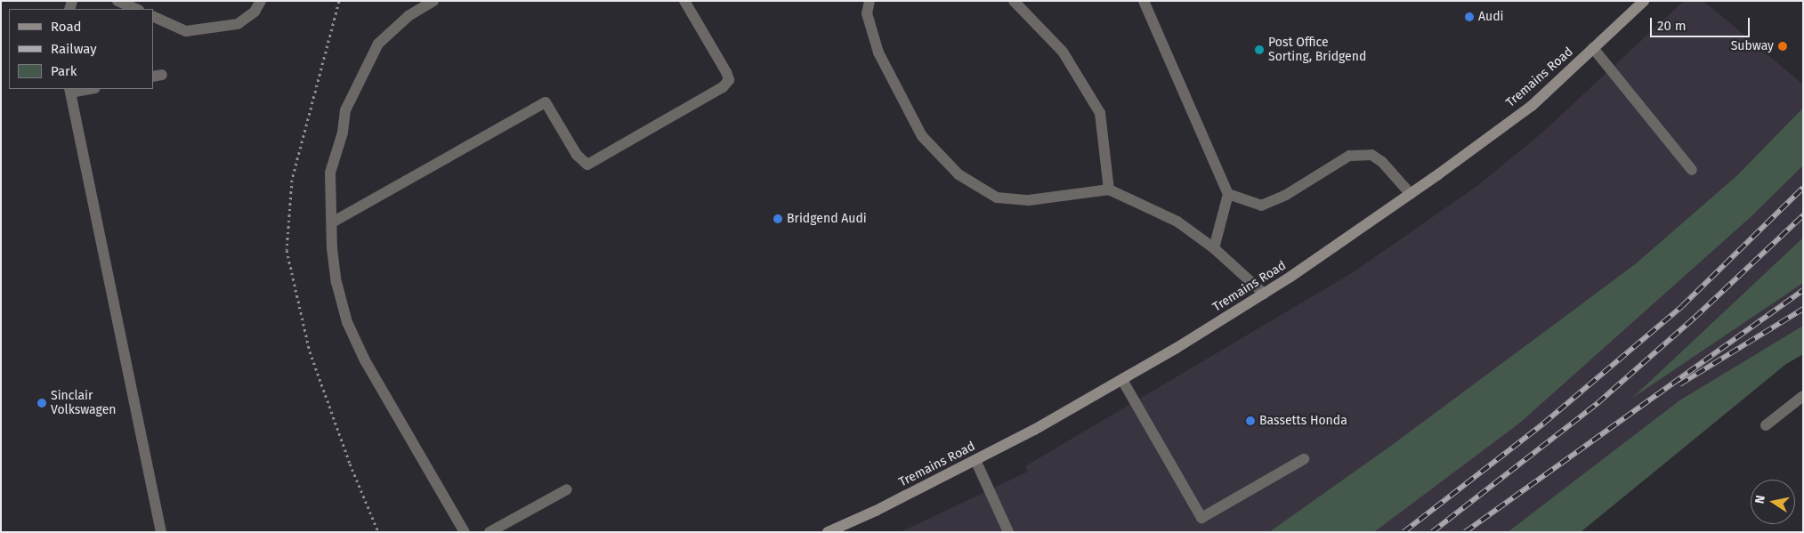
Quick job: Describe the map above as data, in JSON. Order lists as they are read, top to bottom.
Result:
{
  "streets": {
    "main road": ["Tremains Road"]
  },
  "places": [
    "Audi",
    "Subway",
    "Post Office Sorting, Bridgend",
    "Bridgend Audi",
    "Sinclair Volkswagen",
    "Bassetts Honda"
  ],
  "legend": ["Road", "Railway", "Park"],
  "scale_bar": "20 m",
  "north": "left"
}
